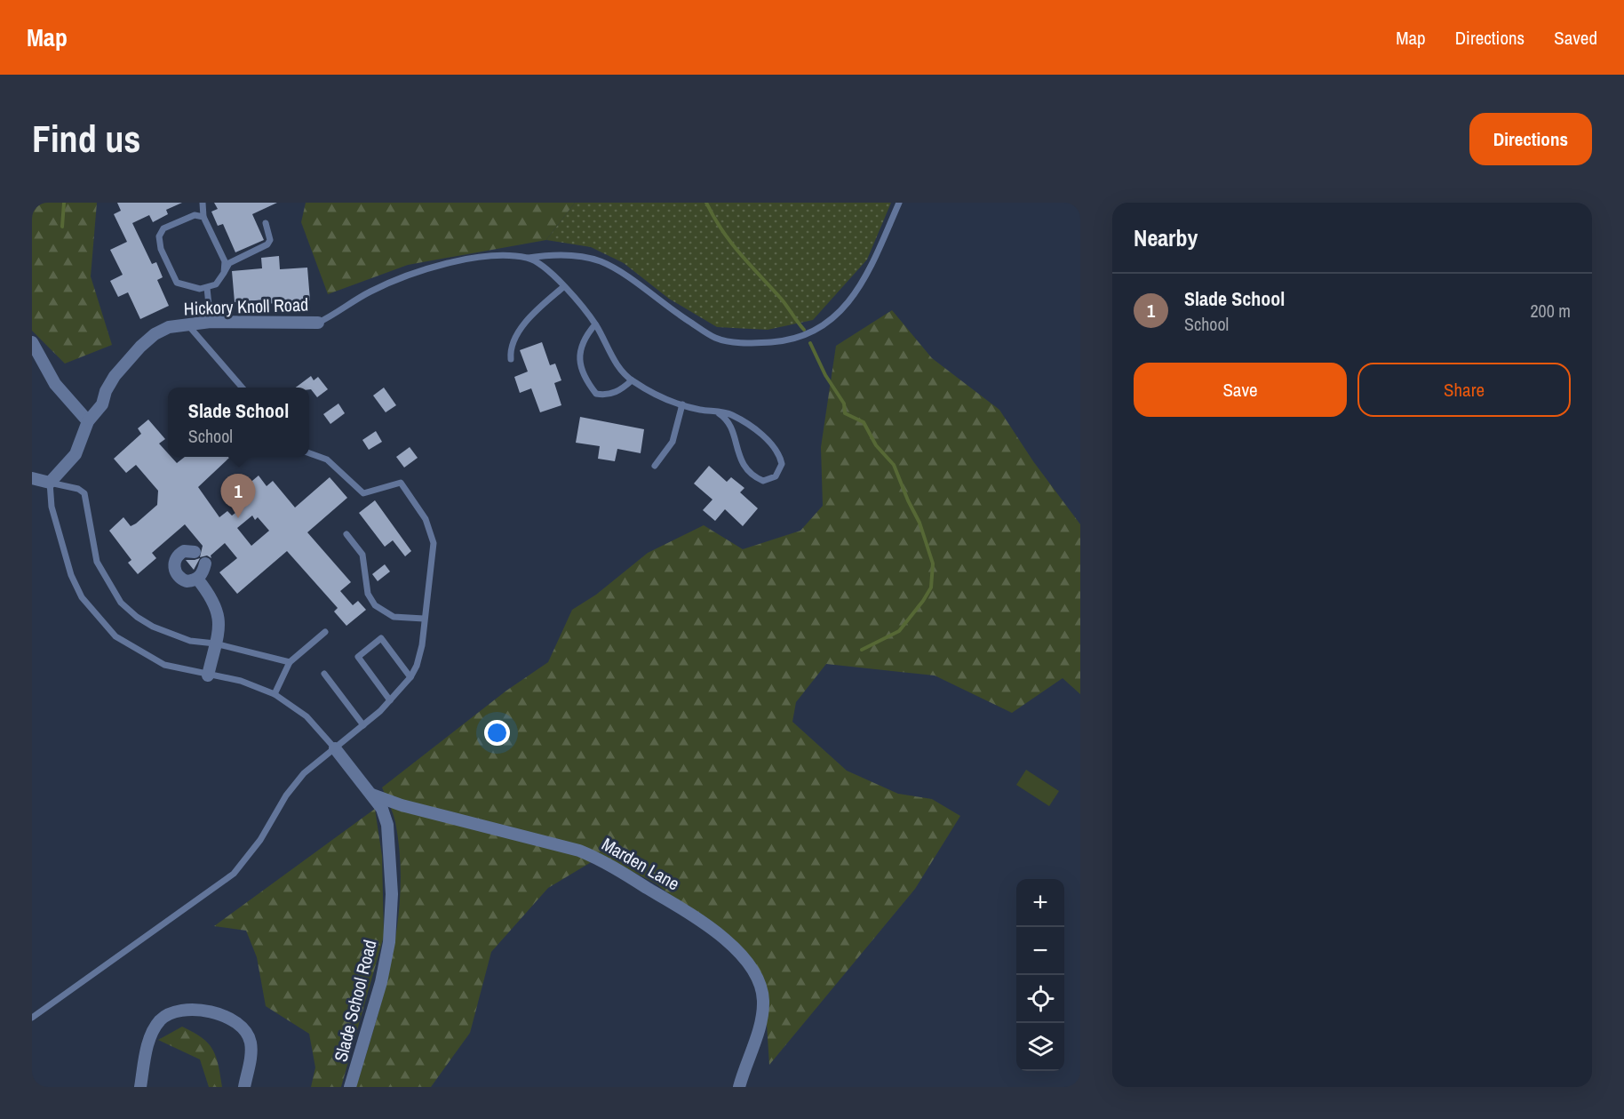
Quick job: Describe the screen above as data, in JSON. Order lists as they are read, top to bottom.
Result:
{
  "streets": {
    "street": ["Hickory Knoll Road", "Marden Lane", "Slade School Road"]
  },
  "crossings": [
    ["Marden Lane", "Slade School Road"]
  ],
  "page": {
    "header": "Map",
    "nav": ["Map", "Directions", "Saved"],
    "buttons": [
      "Directions",
      ["Save", "Share"]
    ],
    "title": "Find us",
    "heading": "Nearby",
    "list": [
      {
        "mark": "1",
        "name": "Slade School",
        "note": "School",
        "value": "200 m"
      }
    ],
    "popup": ["Slade School", "School"],
    "pins": "1",
    "map_buttons": ["+", "−"]
  }
}
